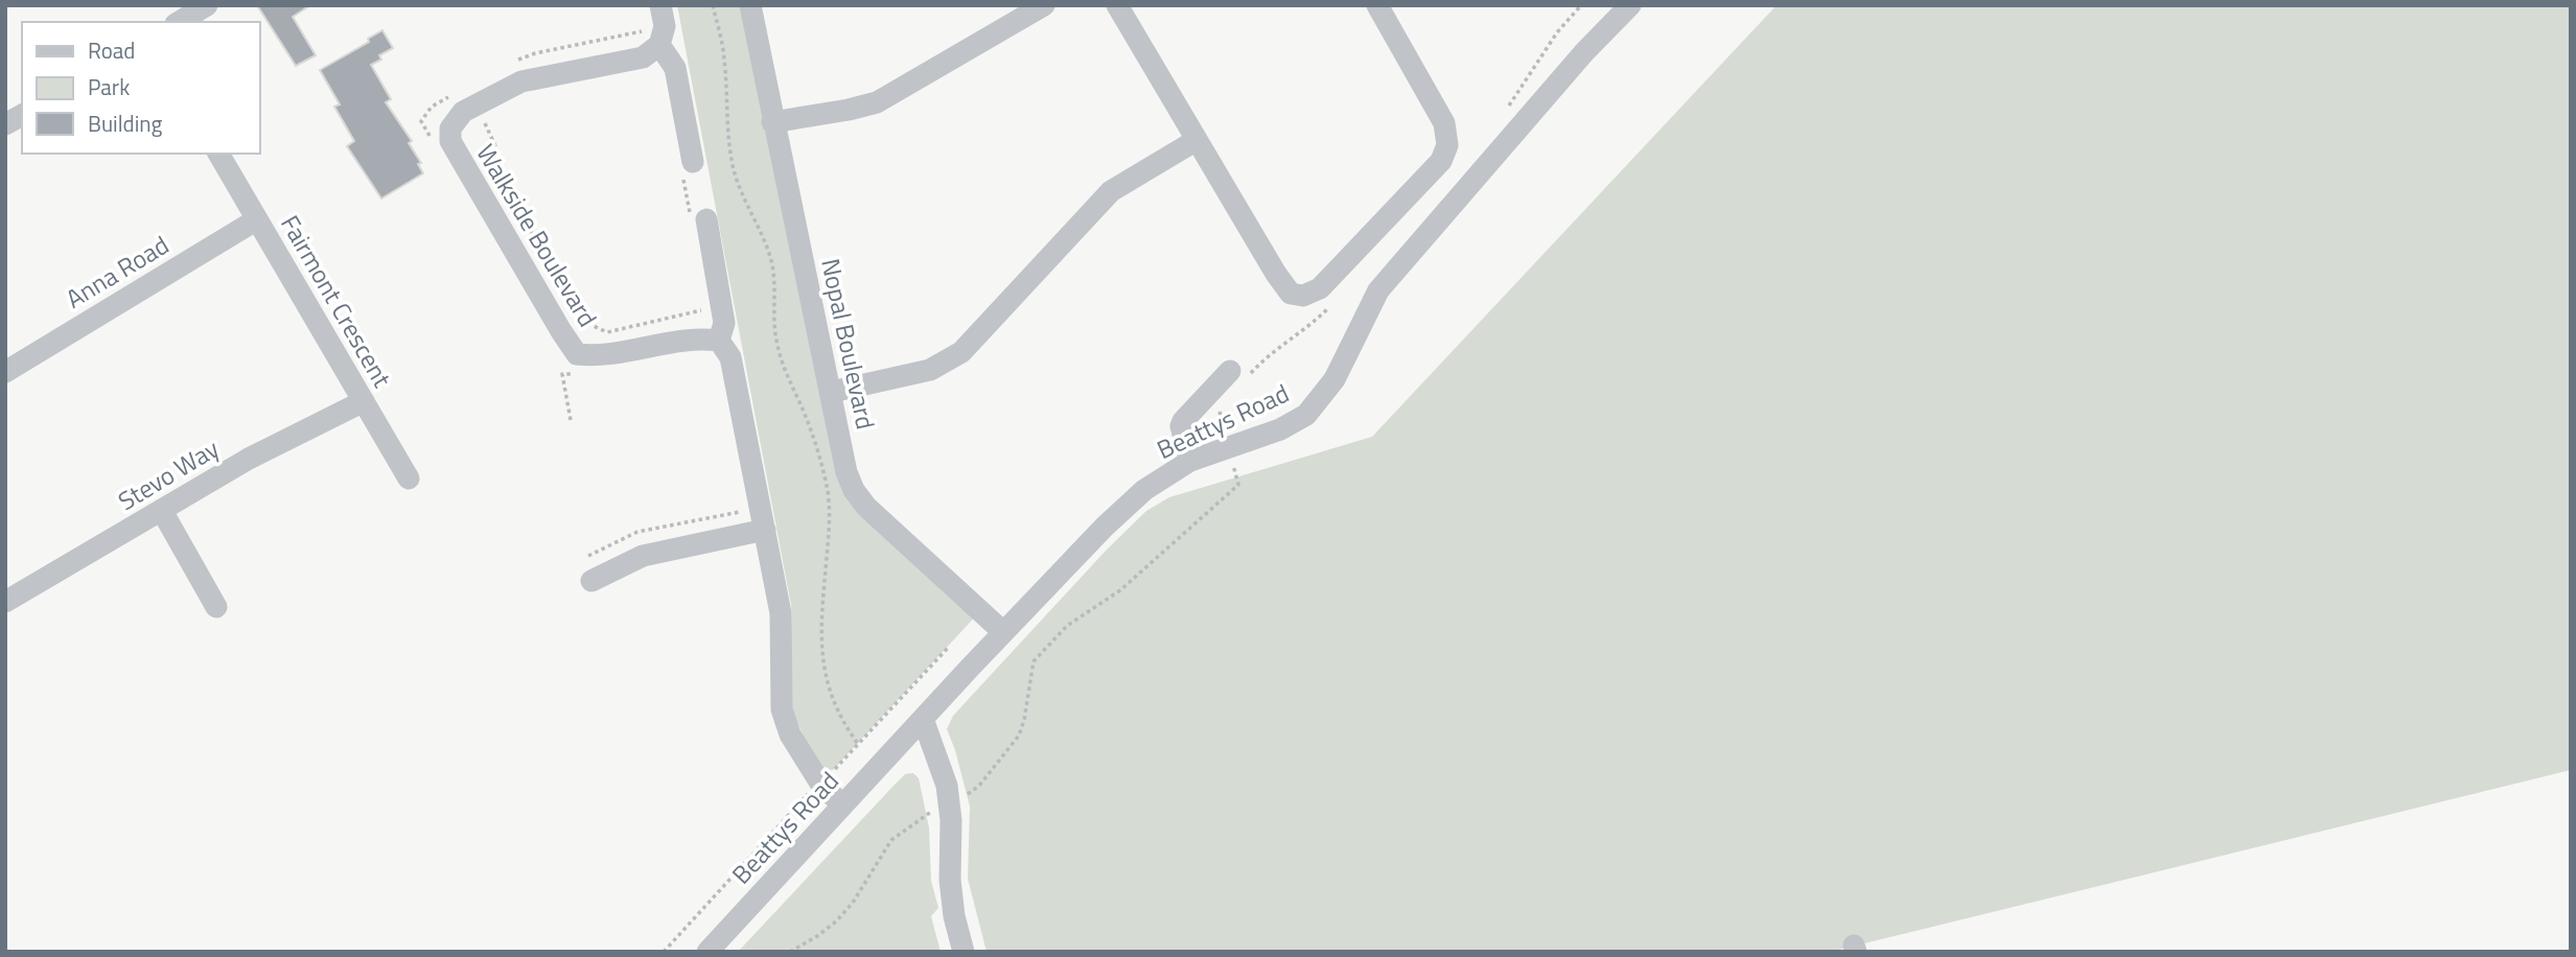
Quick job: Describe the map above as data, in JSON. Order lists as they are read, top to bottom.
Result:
{
  "streets": {
    "street": [
      "Walkside Boulevard",
      "Anna Road",
      "Fairmont Crescent",
      "Nopal Boulevard",
      "Beattys Road",
      "Stevo Way"
    ]
  },
  "crossings": [
    ["Anna Road", "Fairmont Crescent"],
    ["Fairmont Crescent", "Stevo Way"],
    ["Nopal Boulevard", "Beattys Road"]
  ],
  "legend": ["Road", "Park", "Building"]
}
